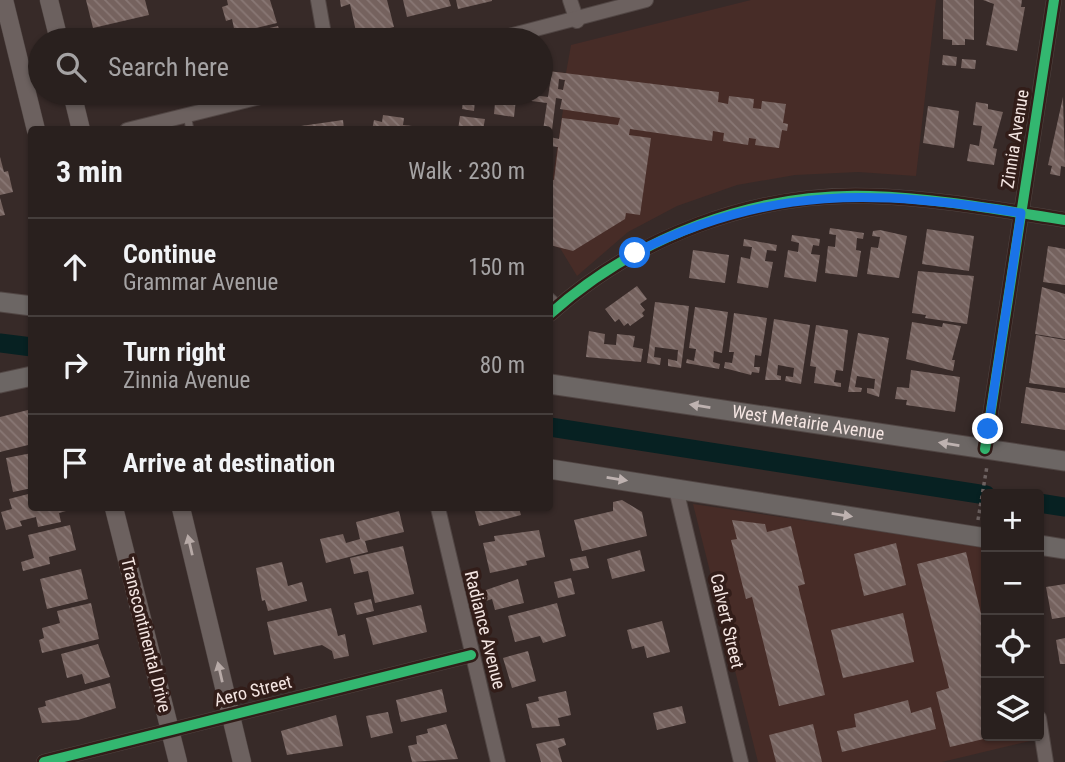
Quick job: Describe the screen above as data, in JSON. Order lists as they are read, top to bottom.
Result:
{
  "streets": {
    "main road": ["West Metairie Avenue"],
    "street": [
      "Zinnia Avenue",
      "Calvert Street",
      "Radiance Avenue",
      "Transcontinental Drive",
      "Aero Street"
    ]
  },
  "crossings": [
    ["Zinnia Avenue", "West Metairie Avenue"],
    ["Radiance Avenue", "Aero Street"],
    ["Transcontinental Drive", "Aero Street"]
  ],
  "page": {
    "search": "Search here",
    "heading": ["3 min", "Walk · 230 m"],
    "list": [
      ["Continue", "Grammar Avenue", "150 m"],
      ["Turn right", "Zinnia Avenue", "80 m"],
      "Arrive at destination"
    ],
    "map_buttons": ["+", "−"]
  }
}
